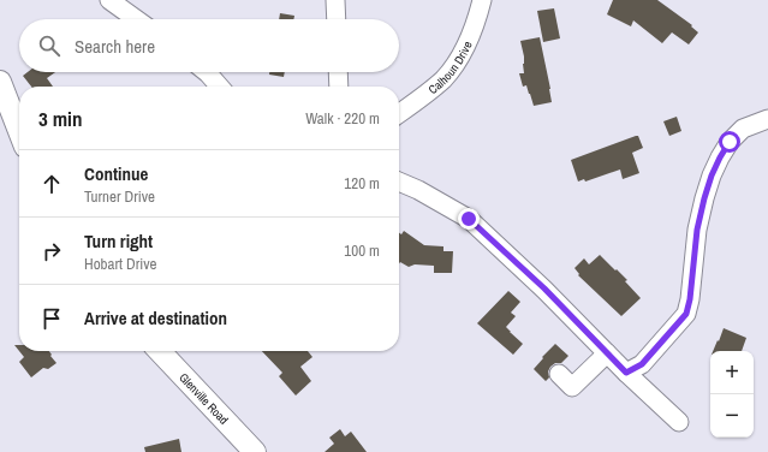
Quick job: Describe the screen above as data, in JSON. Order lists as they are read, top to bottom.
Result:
{
  "streets": {
    "main road": ["Glenville Road"],
    "street": ["Calhoun Drive"]
  },
  "page": {
    "search": "Search here",
    "heading": ["3 min", "Walk · 220 m"],
    "list": [
      ["Continue", "Turner Drive", "120 m"],
      ["Turn right", "Hobart Drive", "100 m"],
      "Arrive at destination"
    ],
    "map_buttons": ["+", "−"]
  }
}
